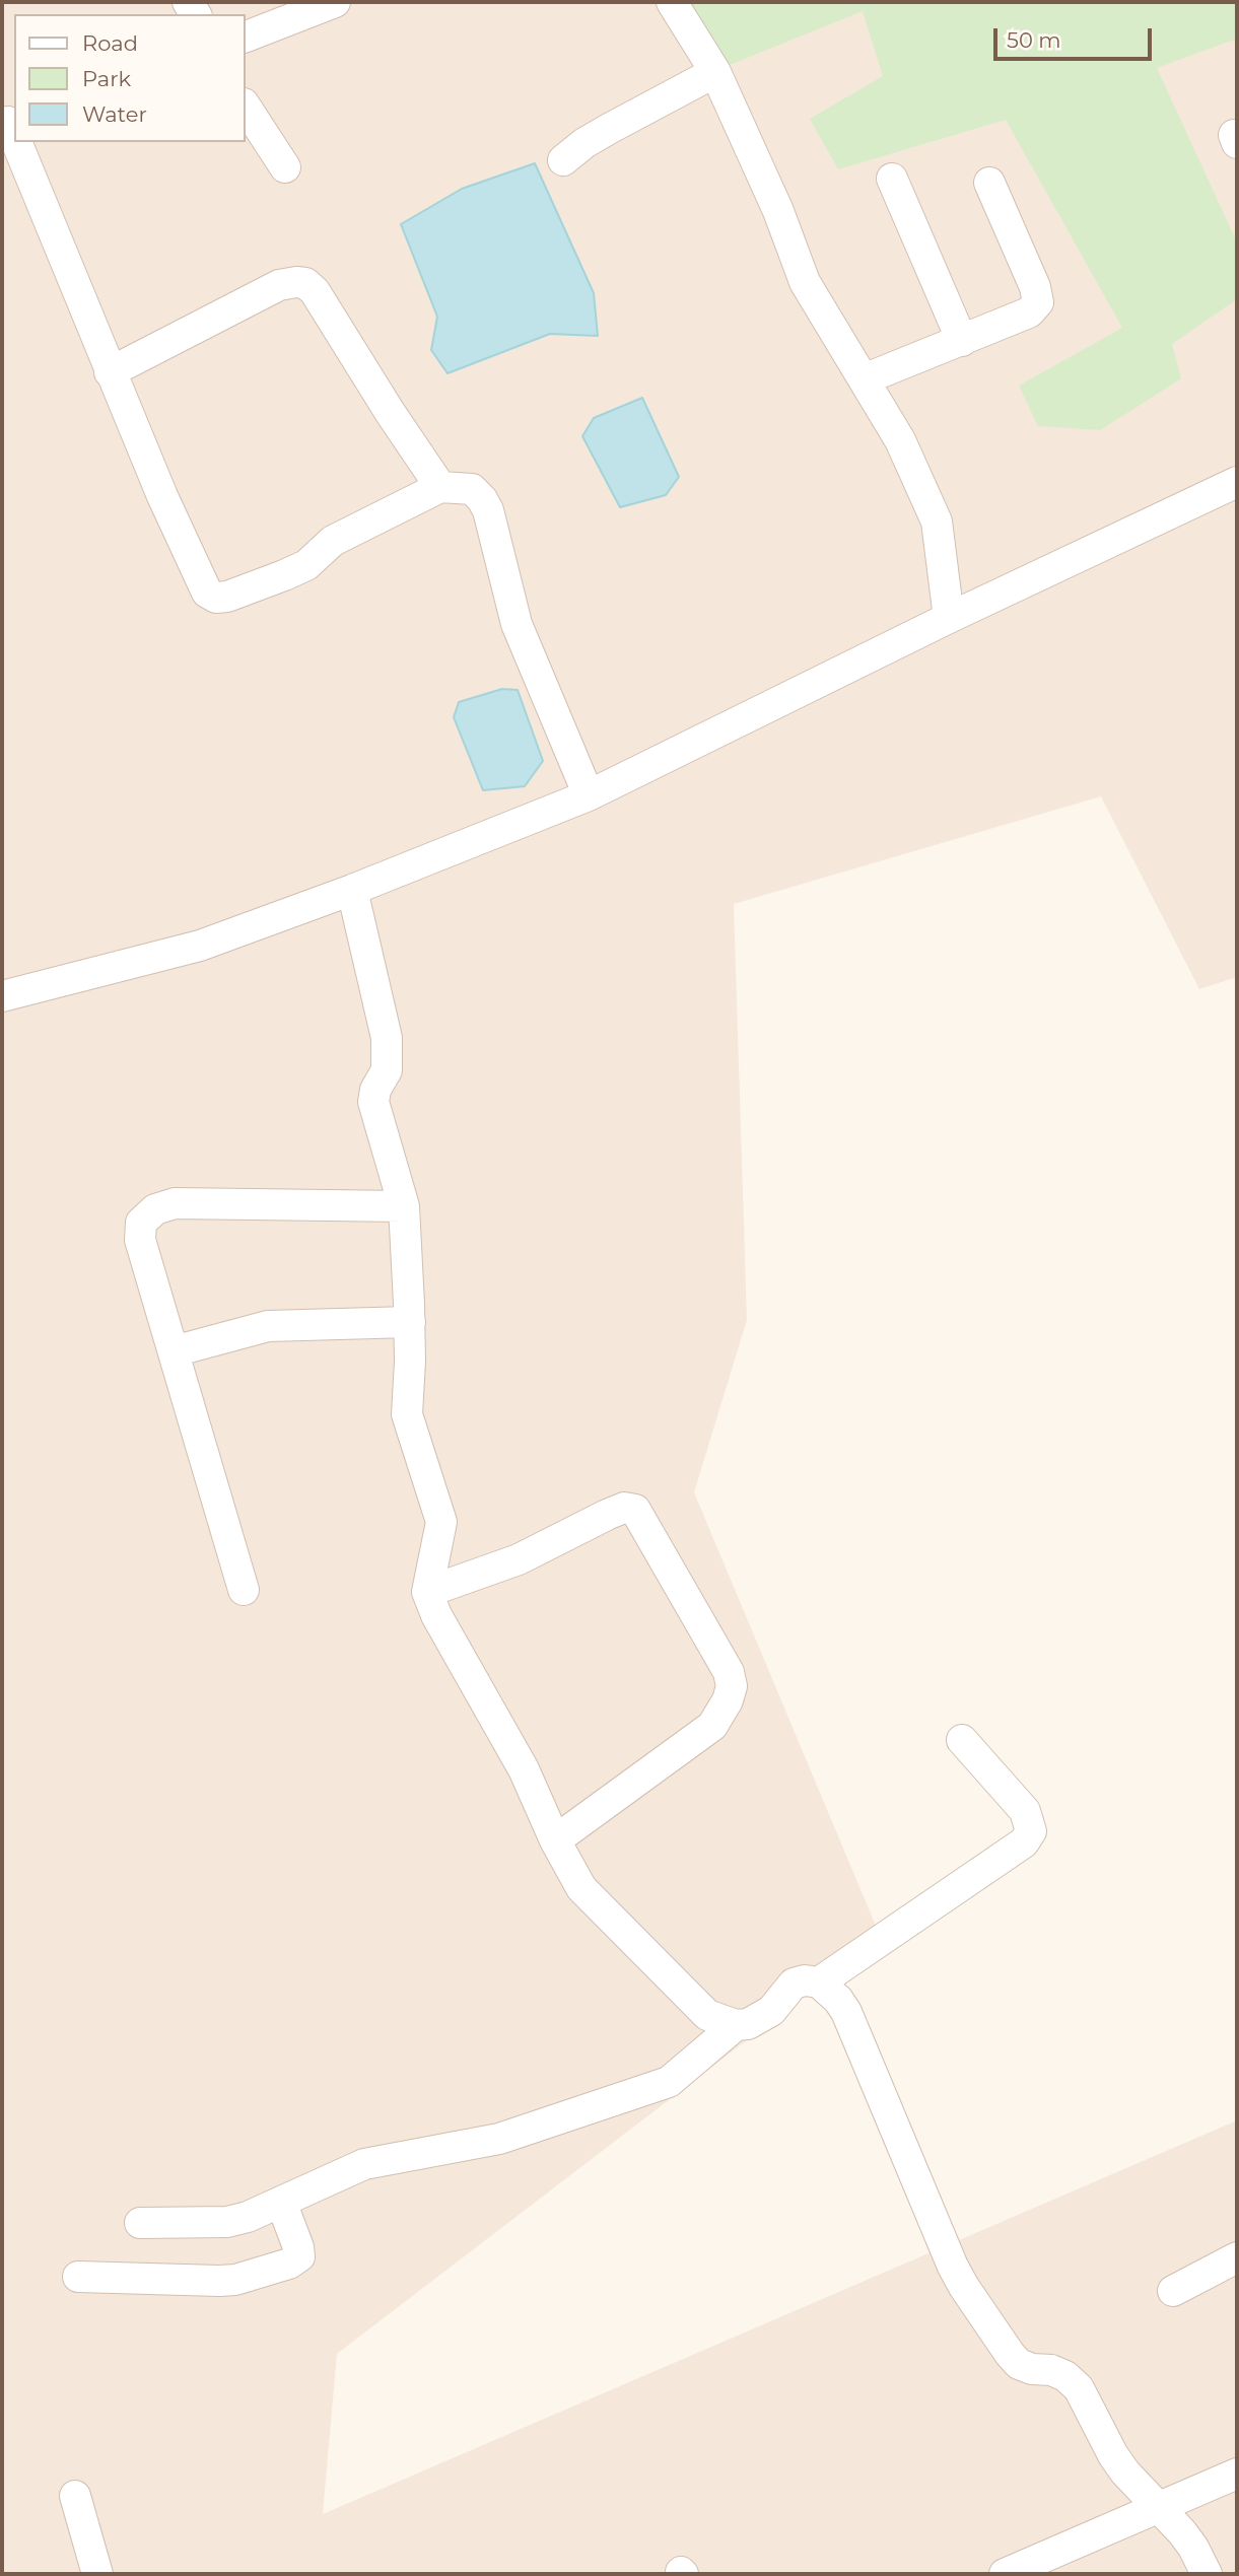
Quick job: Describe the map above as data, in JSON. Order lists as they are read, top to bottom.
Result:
{
  "legend": ["Road", "Park", "Water"],
  "scale_bar": "50 m"
}
